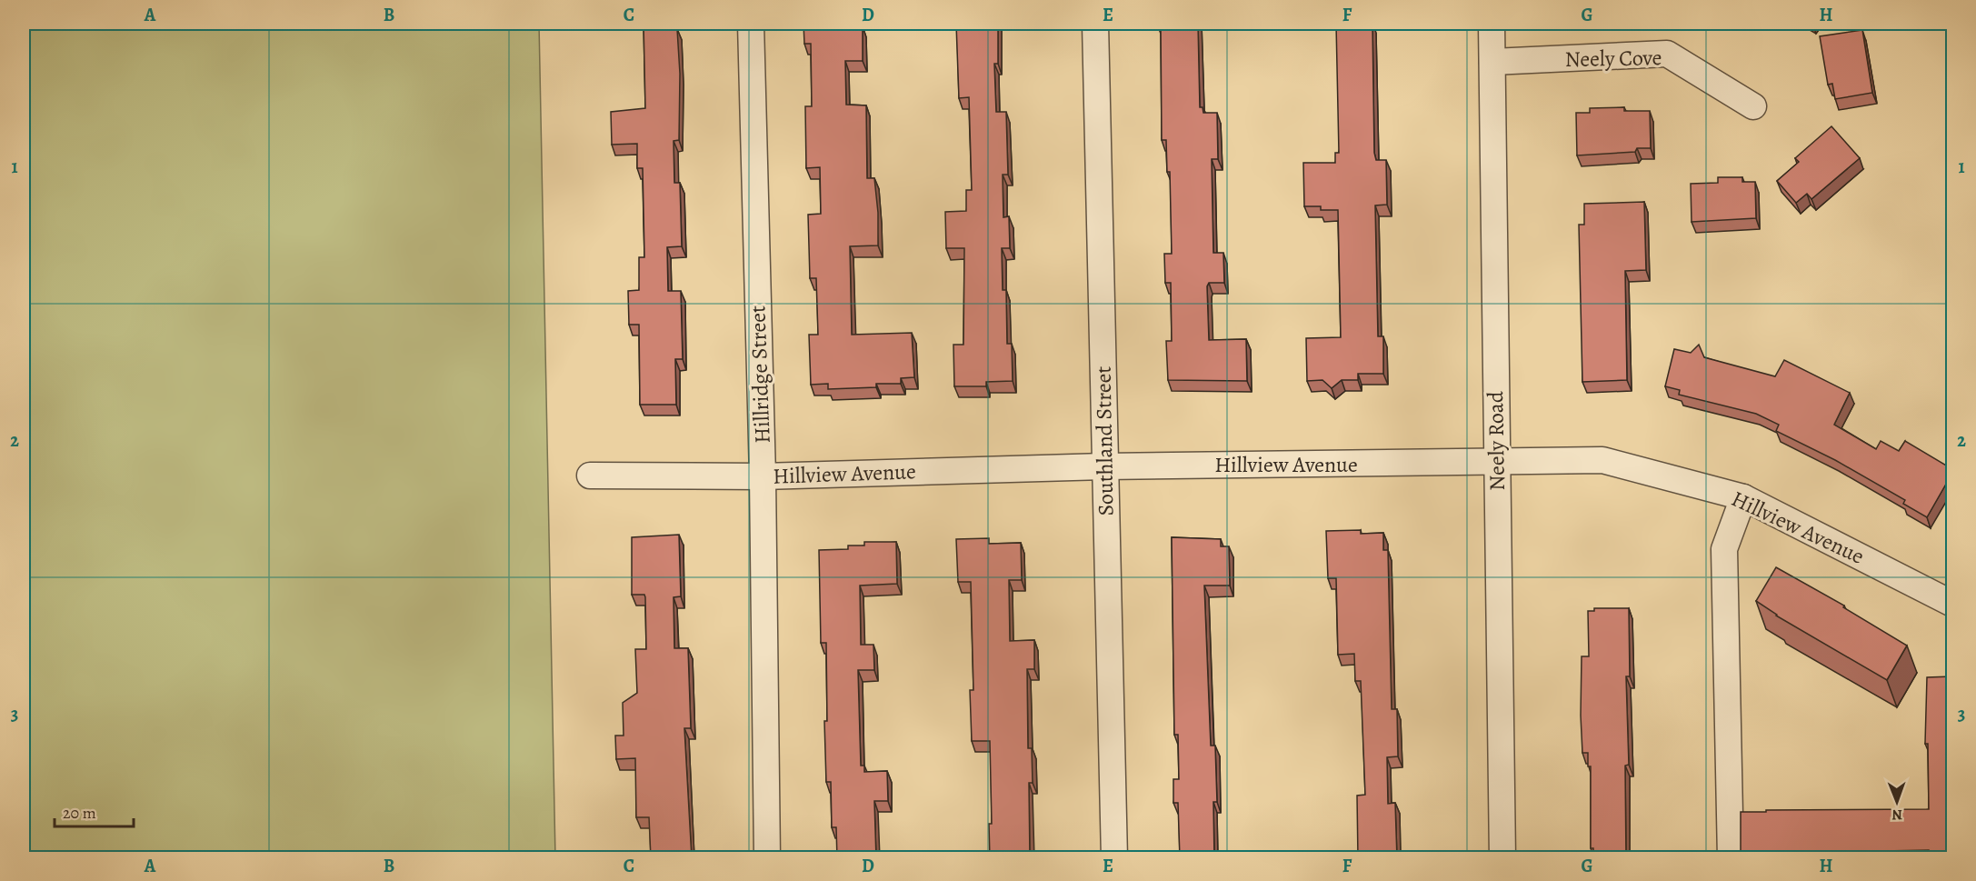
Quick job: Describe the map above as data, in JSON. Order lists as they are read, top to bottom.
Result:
{
  "streets": {
    "street": [
      "Neely Cove",
      "Hillridge Street",
      "Southland Street",
      "Neely Road",
      "Hillview Avenue"
    ]
  },
  "crossings": [
    ["Neely Cove", "Neely Road"],
    ["Hillridge Street", "Hillview Avenue"],
    ["Southland Street", "Hillview Avenue"],
    ["Neely Road", "Hillview Avenue"]
  ],
  "scale_bar": "20 m",
  "north": "bottom",
  "grid": {
    "columns": [
      "A",
      "B",
      "C",
      "D",
      "E",
      "F",
      "G",
      "H"
    ],
    "rows": ["1", "2", "3"]
  }
}
